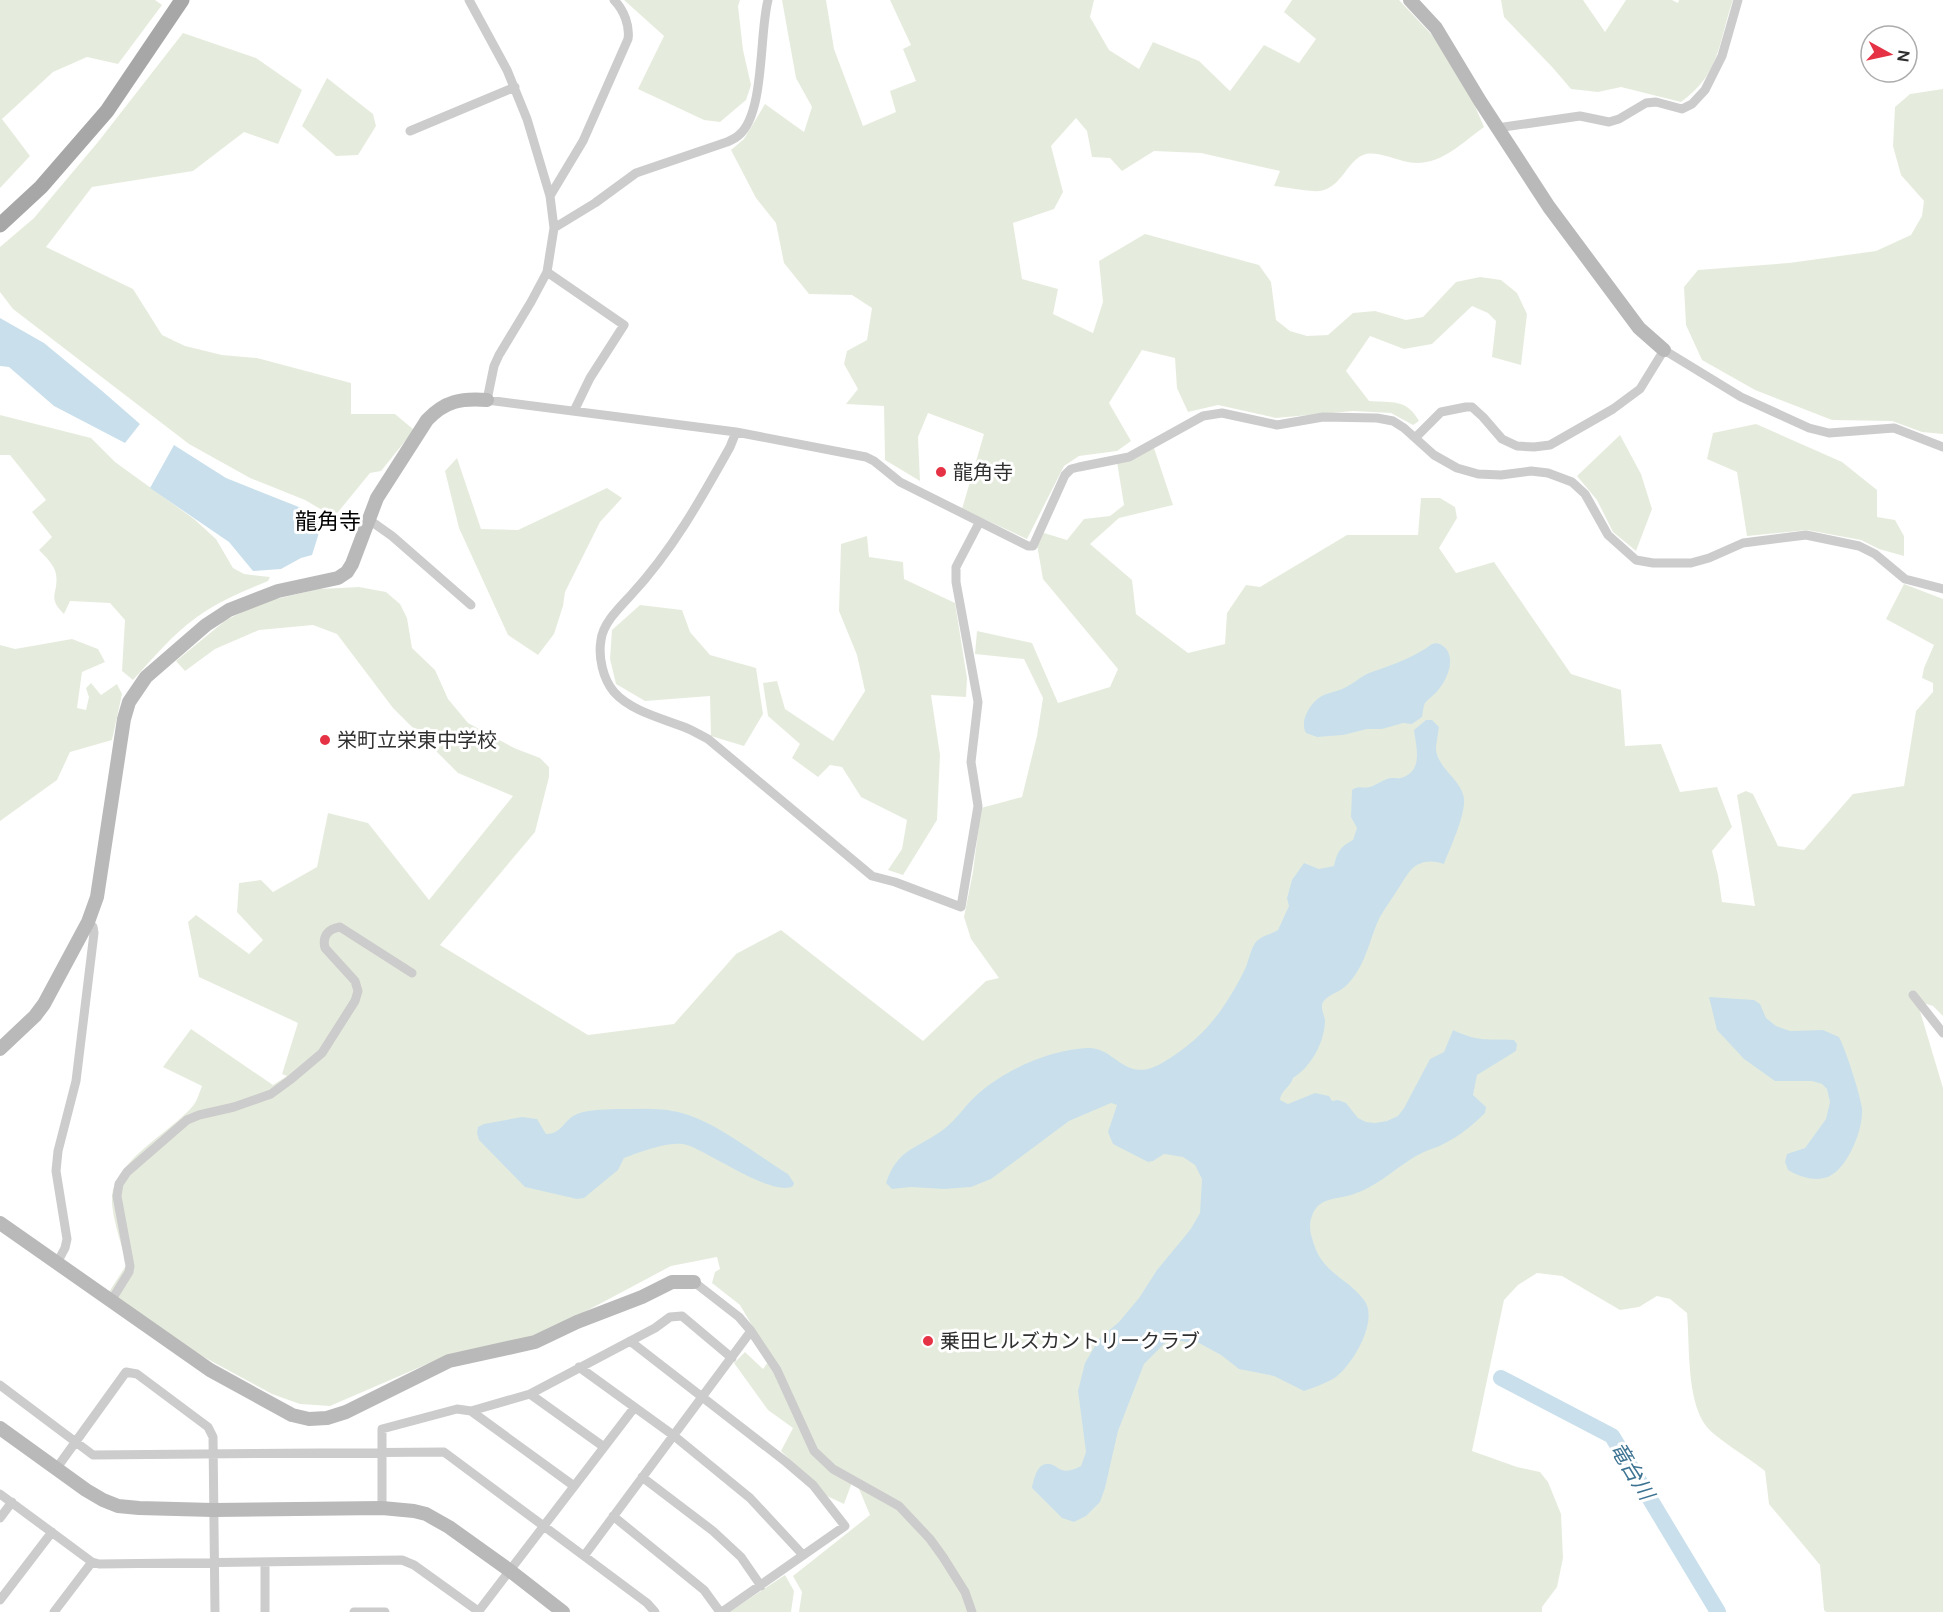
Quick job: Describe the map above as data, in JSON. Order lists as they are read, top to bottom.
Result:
{
  "districts": ["龍角寺"],
  "water": ["竜台川"],
  "places": ["龍角寺", "栄町立栄東中学校", "乗田ヒルズカントリークラブ"],
  "north": "right"
}
